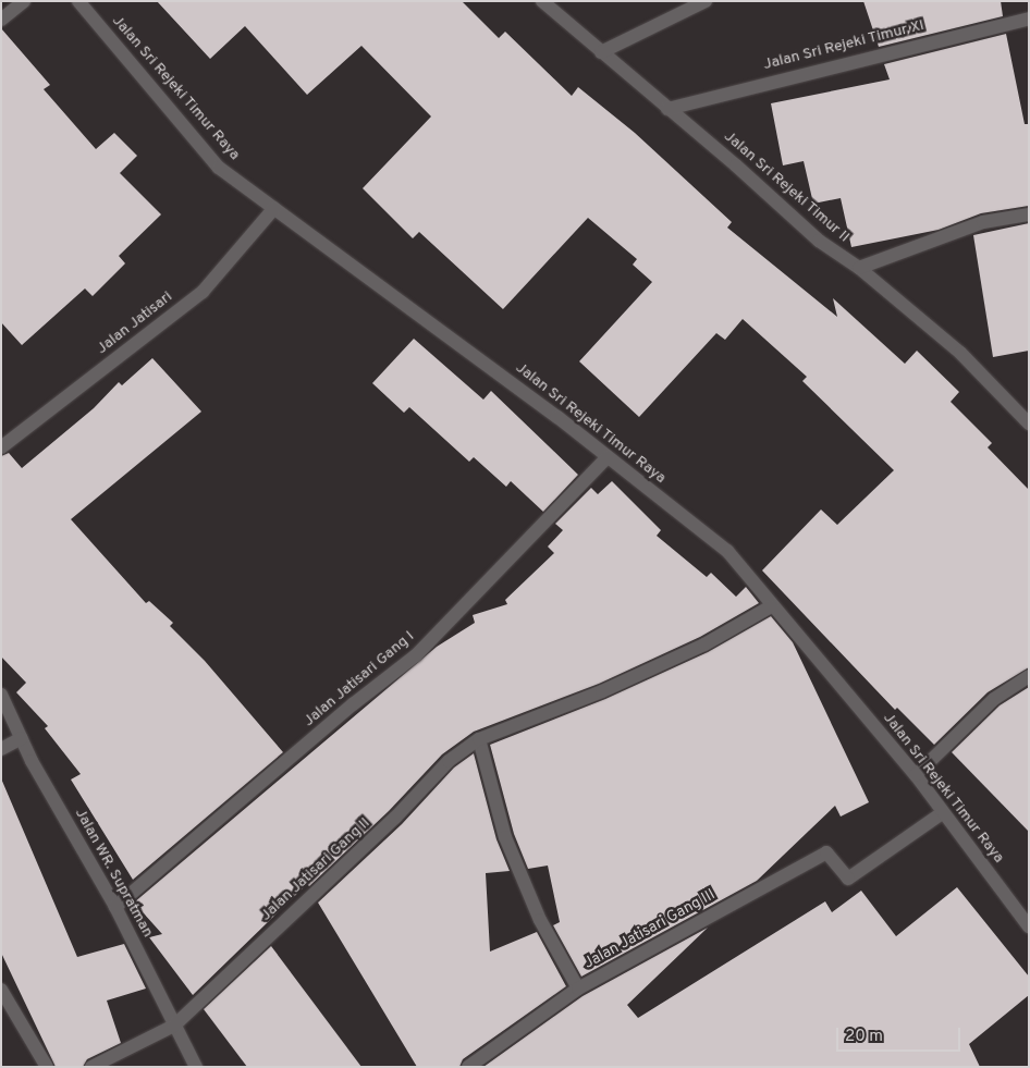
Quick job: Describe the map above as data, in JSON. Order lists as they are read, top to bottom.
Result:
{
  "streets": {
    "street": [
      "Jalan Sri Rejeki Timur XI",
      "Jalan Sri Rejeki Timur Raya",
      "Jalan Sri Rejeki Timur II",
      "Jalan Jatisari",
      "Jalan Jatisari Gang I",
      "Jalan Jatisari Gang II",
      "Jalan WR. Supratman",
      "Jalan Jatisari Gang III"
    ]
  },
  "crossings": [
    ["Jalan Sri Rejeki Timur XI", "Jalan Sri Rejeki Timur II"],
    ["Jalan Sri Rejeki Timur Raya", "Jalan Jatisari"],
    ["Jalan Sri Rejeki Timur Raya", "Jalan Jatisari Gang I"],
    ["Jalan Sri Rejeki Timur Raya", "Jalan Jatisari Gang II"],
    ["Jalan Sri Rejeki Timur Raya", "Jalan Jatisari Gang III"],
    ["Jalan Jatisari Gang I", "Jalan WR. Supratman"],
    ["Jalan Jatisari Gang II", "Jalan WR. Supratman"]
  ],
  "scale_bar": "20 m"
}
